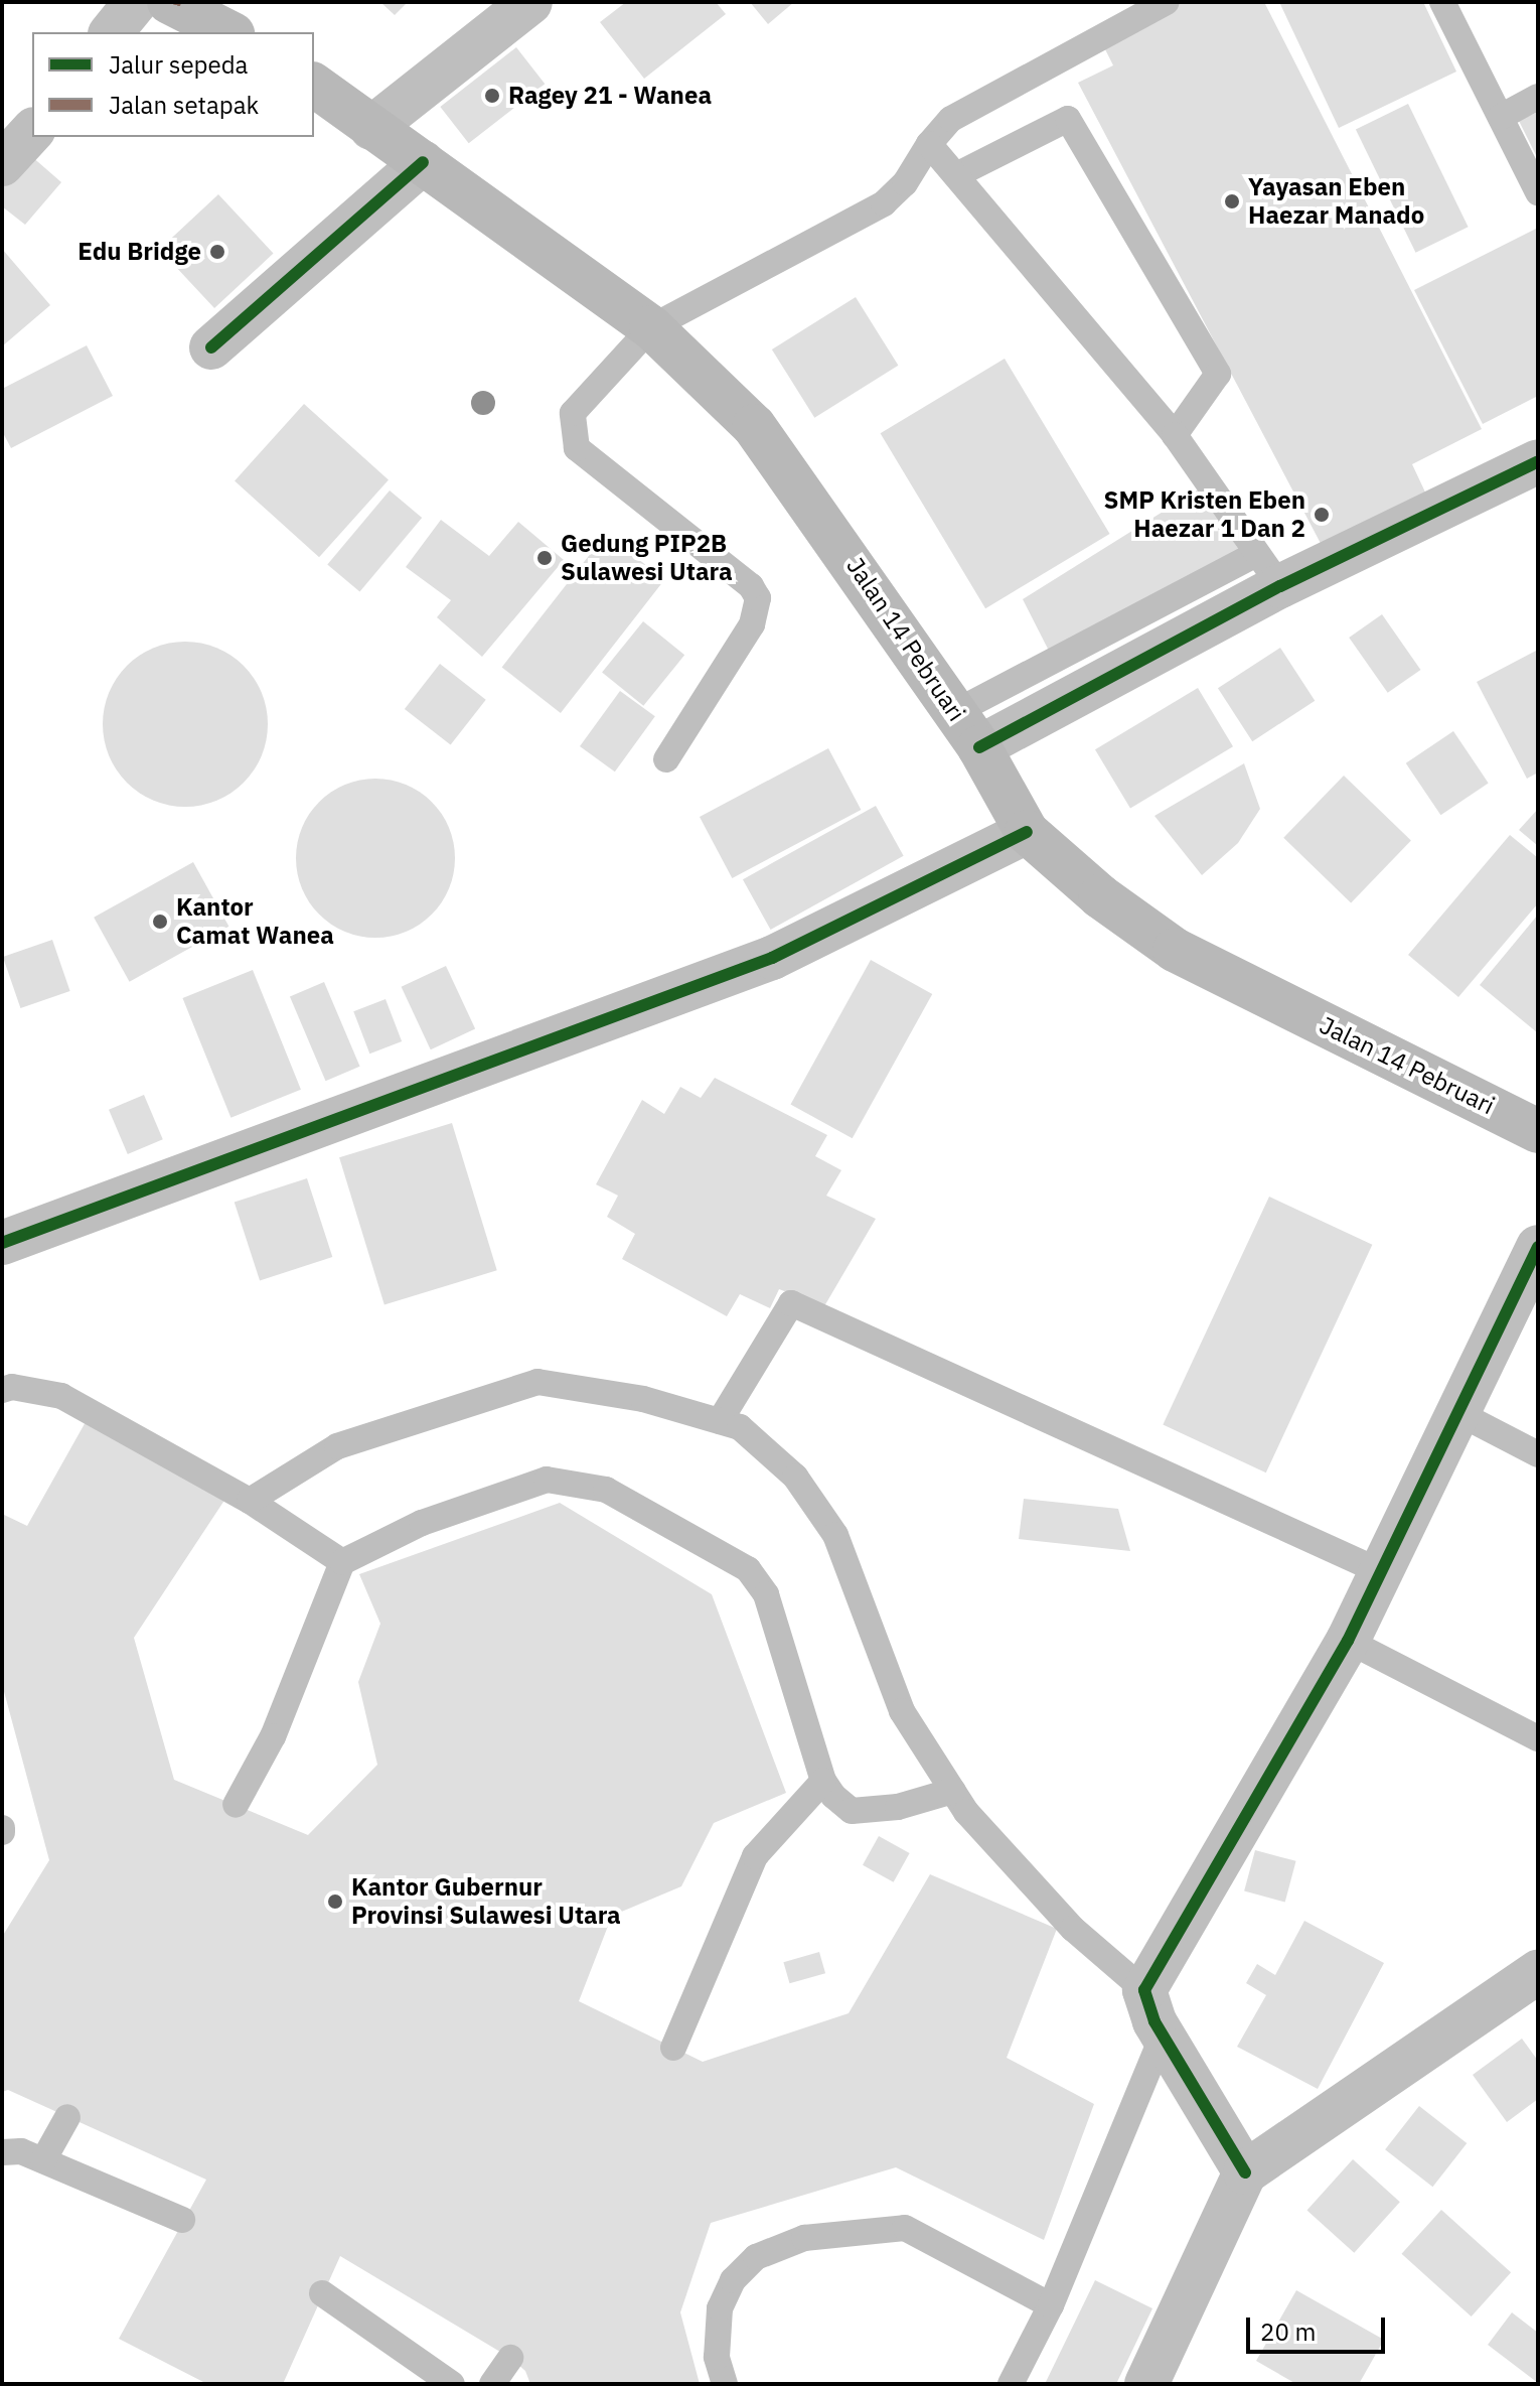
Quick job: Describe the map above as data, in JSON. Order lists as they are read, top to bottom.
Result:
{
  "streets": {
    "main road": ["Jalan 14 Pebruari"]
  },
  "places": [
    "Ragey 21 - Wanea",
    "Yayasan Eben Haezar Manado",
    "Edu Bridge",
    "SMP Kristen Eben Haezar 1 Dan 2",
    "Gedung PIP2B Sulawesi Utara",
    "Kantor Camat Wanea",
    "Kantor Gubernur Provinsi Sulawesi Utara"
  ],
  "legend": ["Jalur sepeda", "Jalan setapak"],
  "scale_bar": "20 m"
}
